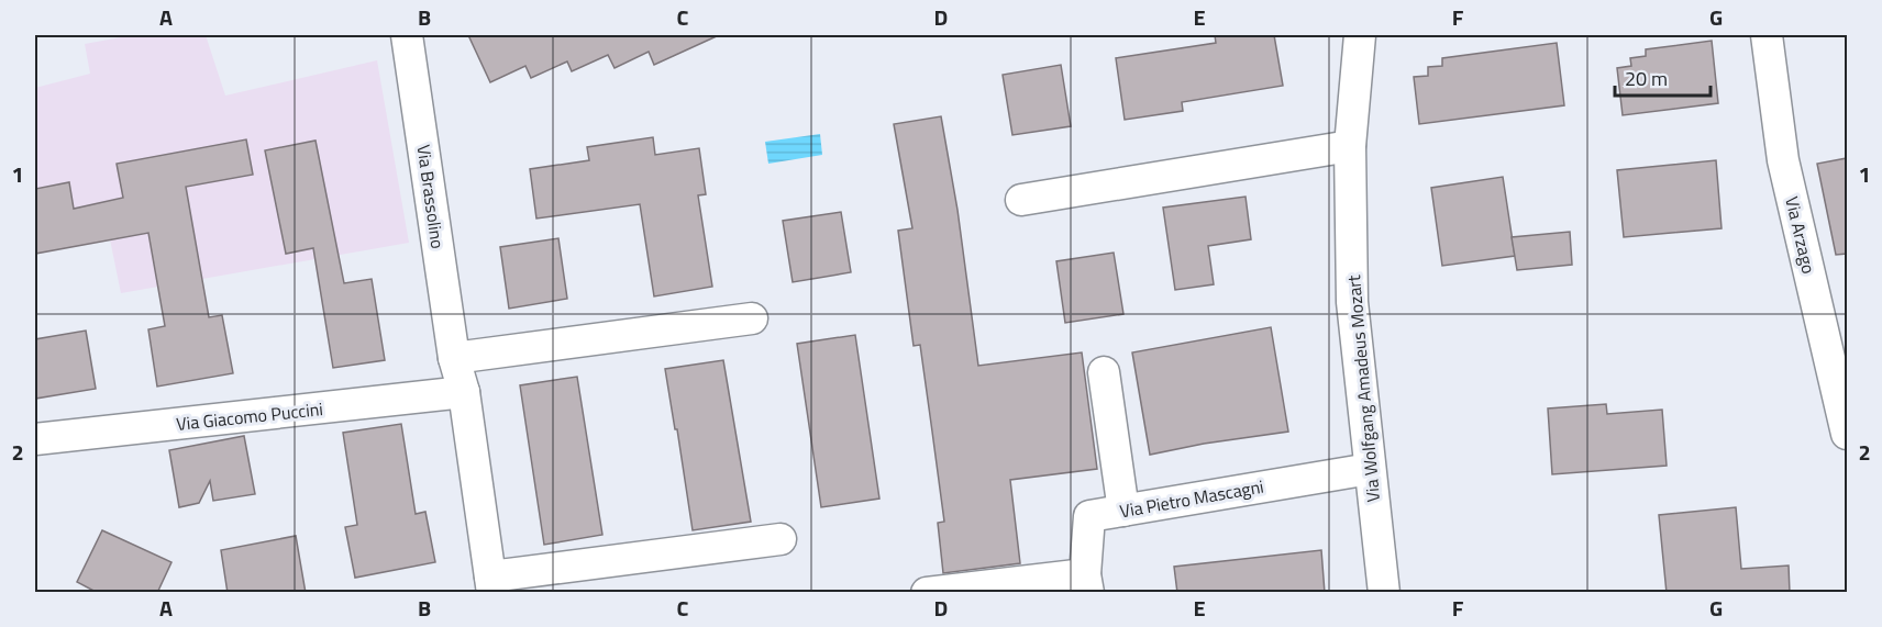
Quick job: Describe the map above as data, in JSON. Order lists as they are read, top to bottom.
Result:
{
  "streets": {
    "street": [
      "Via Brassolino",
      "Via Arzago",
      "Via Wolfgang Amadeus Mozart",
      "Via Giacomo Puccini",
      "Via Pietro Mascagni"
    ]
  },
  "crossings": [
    ["Via Brassolino", "Via Giacomo Puccini"],
    ["Via Wolfgang Amadeus Mozart", "Via Pietro Mascagni"]
  ],
  "scale_bar": "20 m",
  "grid": {
    "columns": [
      "A",
      "B",
      "C",
      "D",
      "E",
      "F",
      "G"
    ],
    "rows": ["1", "2"]
  }
}
